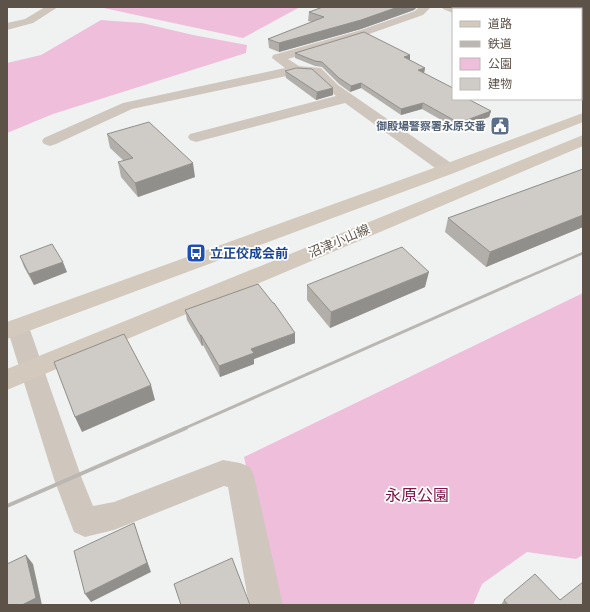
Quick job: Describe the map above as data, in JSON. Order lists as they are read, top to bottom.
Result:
{
  "streets": {
    "main road": ["沼津小山線"]
  },
  "parks": ["永原公園"],
  "places": {
    "public building": ["御殿場警察署永原交番"],
    "bus stop": ["立正佼成会前"]
  },
  "legend": [
    "道路",
    "鉄道",
    "公園",
    "建物"
  ]
}
